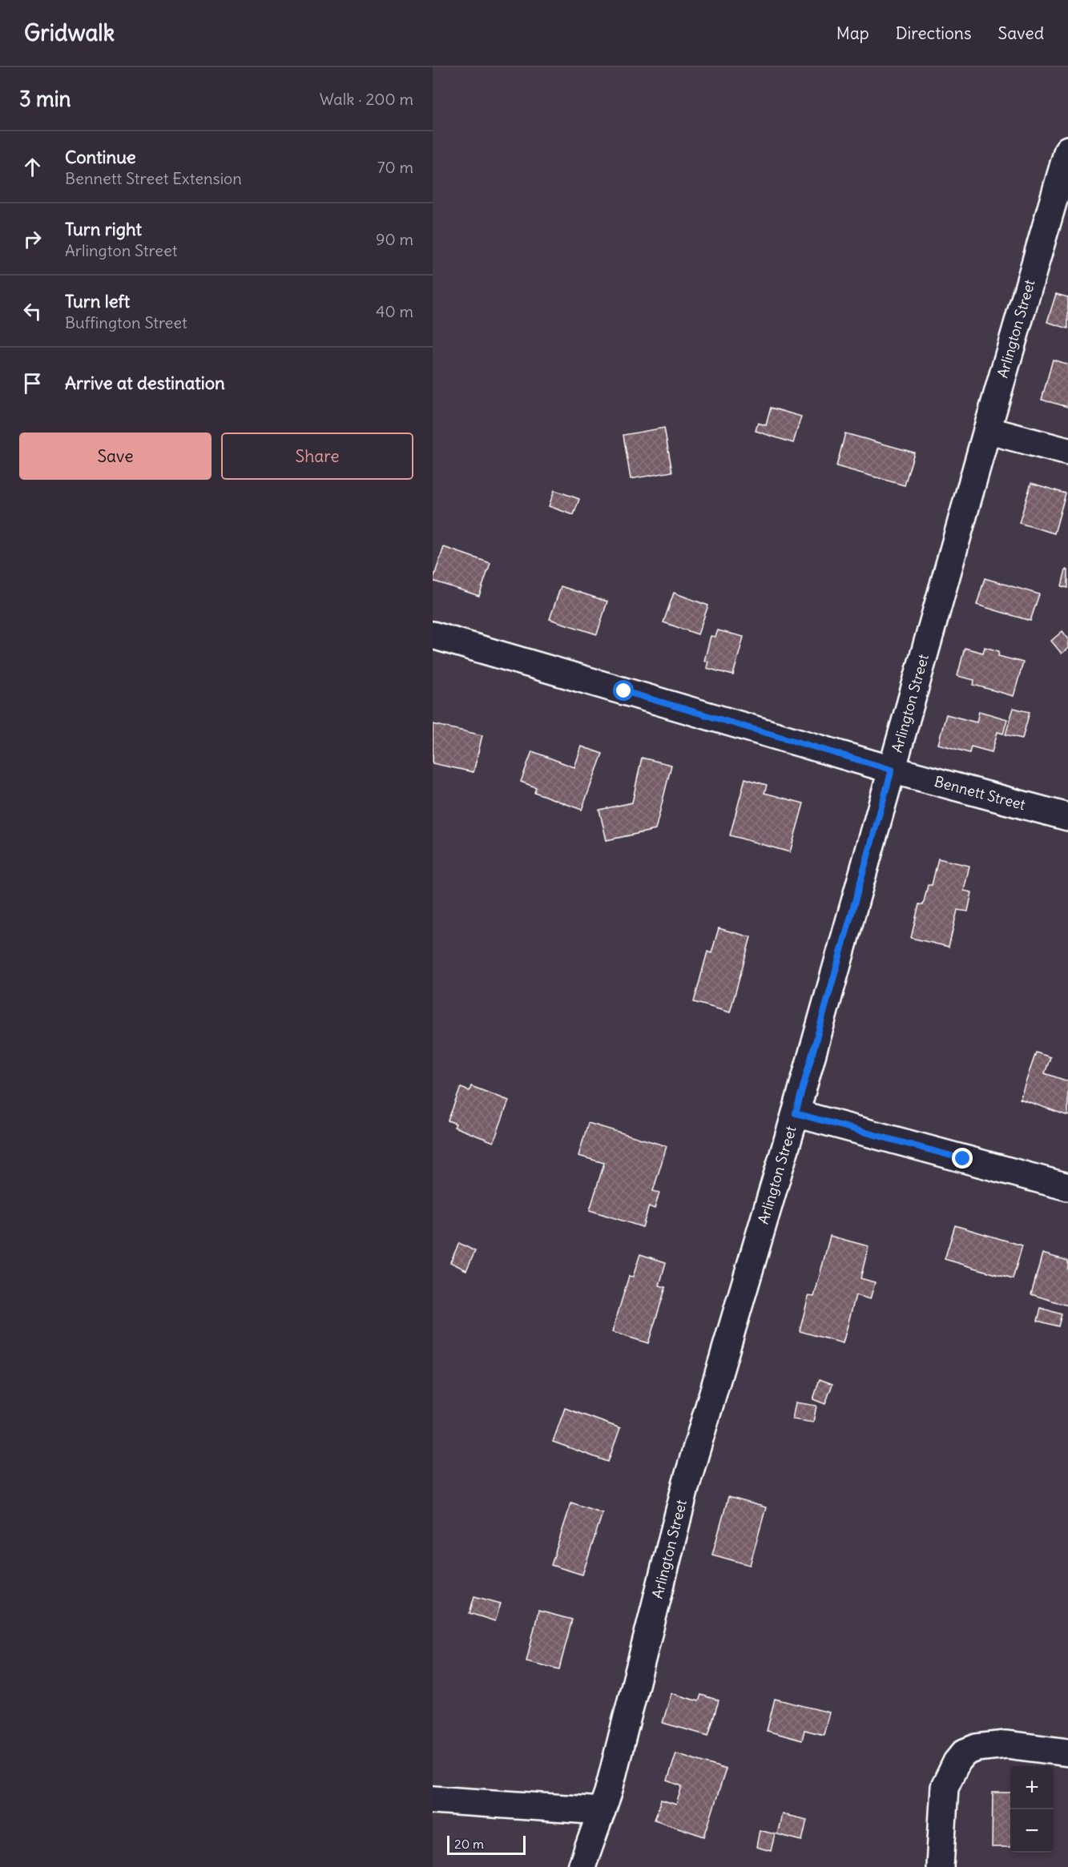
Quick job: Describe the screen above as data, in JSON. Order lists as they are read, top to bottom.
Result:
{
  "streets": {
    "street": ["Arlington Street", "Bennett Street"]
  },
  "crossings": [
    ["Arlington Street", "Bennett Street"]
  ],
  "scale_bar": "20 m",
  "page": {
    "header": "Gridwalk",
    "nav": ["Map", "Directions", "Saved"],
    "heading": ["3 min", "Walk · 200 m"],
    "list": [
      ["Continue", "Bennett Street Extension", "70 m"],
      ["Turn right", "Arlington Street", "90 m"],
      ["Turn left", "Buffington Street", "40 m"],
      "Arrive at destination"
    ],
    "buttons": ["Save", "Share"],
    "map_buttons": ["+", "−"],
    "scale": "20 m"
  }
}
